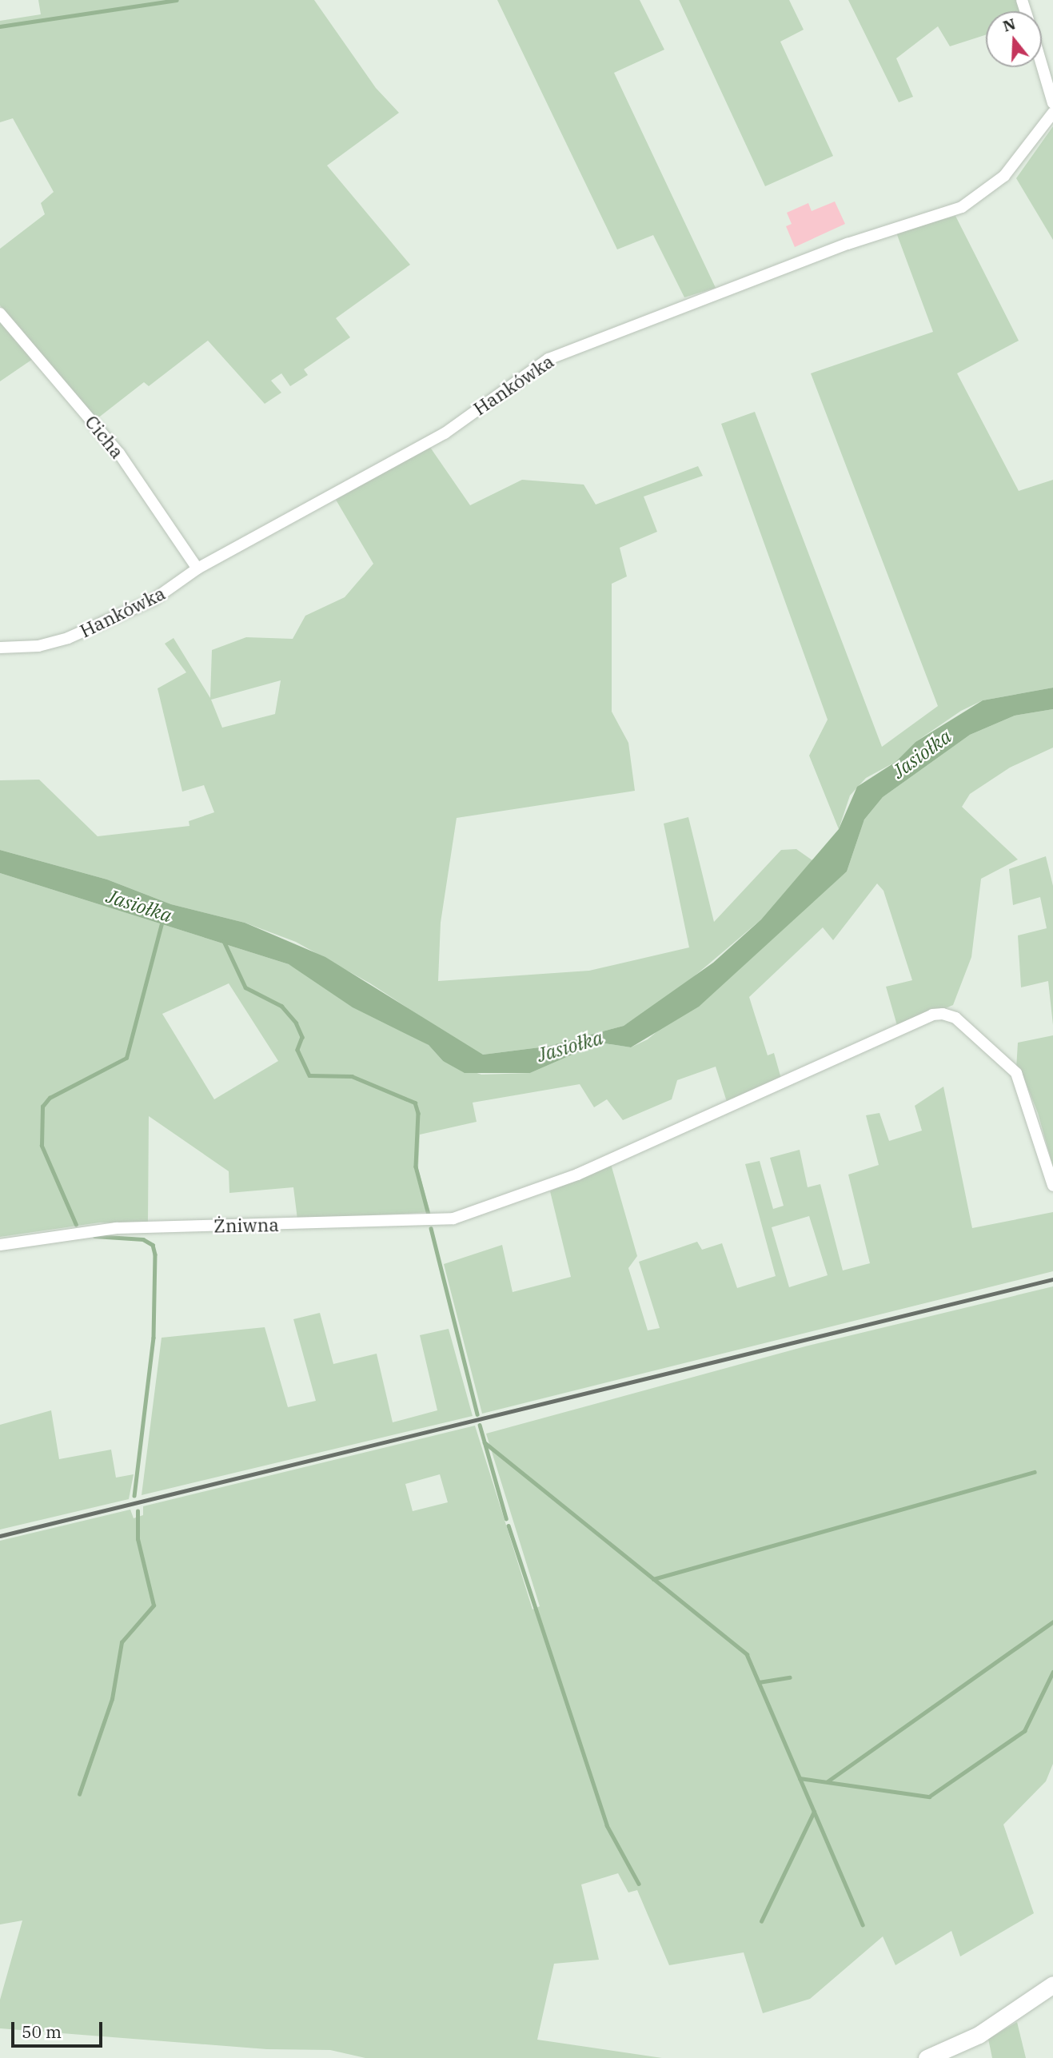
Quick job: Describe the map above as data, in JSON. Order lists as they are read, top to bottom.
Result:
{
  "streets": {
    "street": ["Hankówka", "Cicha", "Żniwna"]
  },
  "crossings": [
    ["Hankówka", "Cicha"]
  ],
  "water": ["Jasiołka"],
  "scale_bar": "50 m",
  "north": "top"
}
